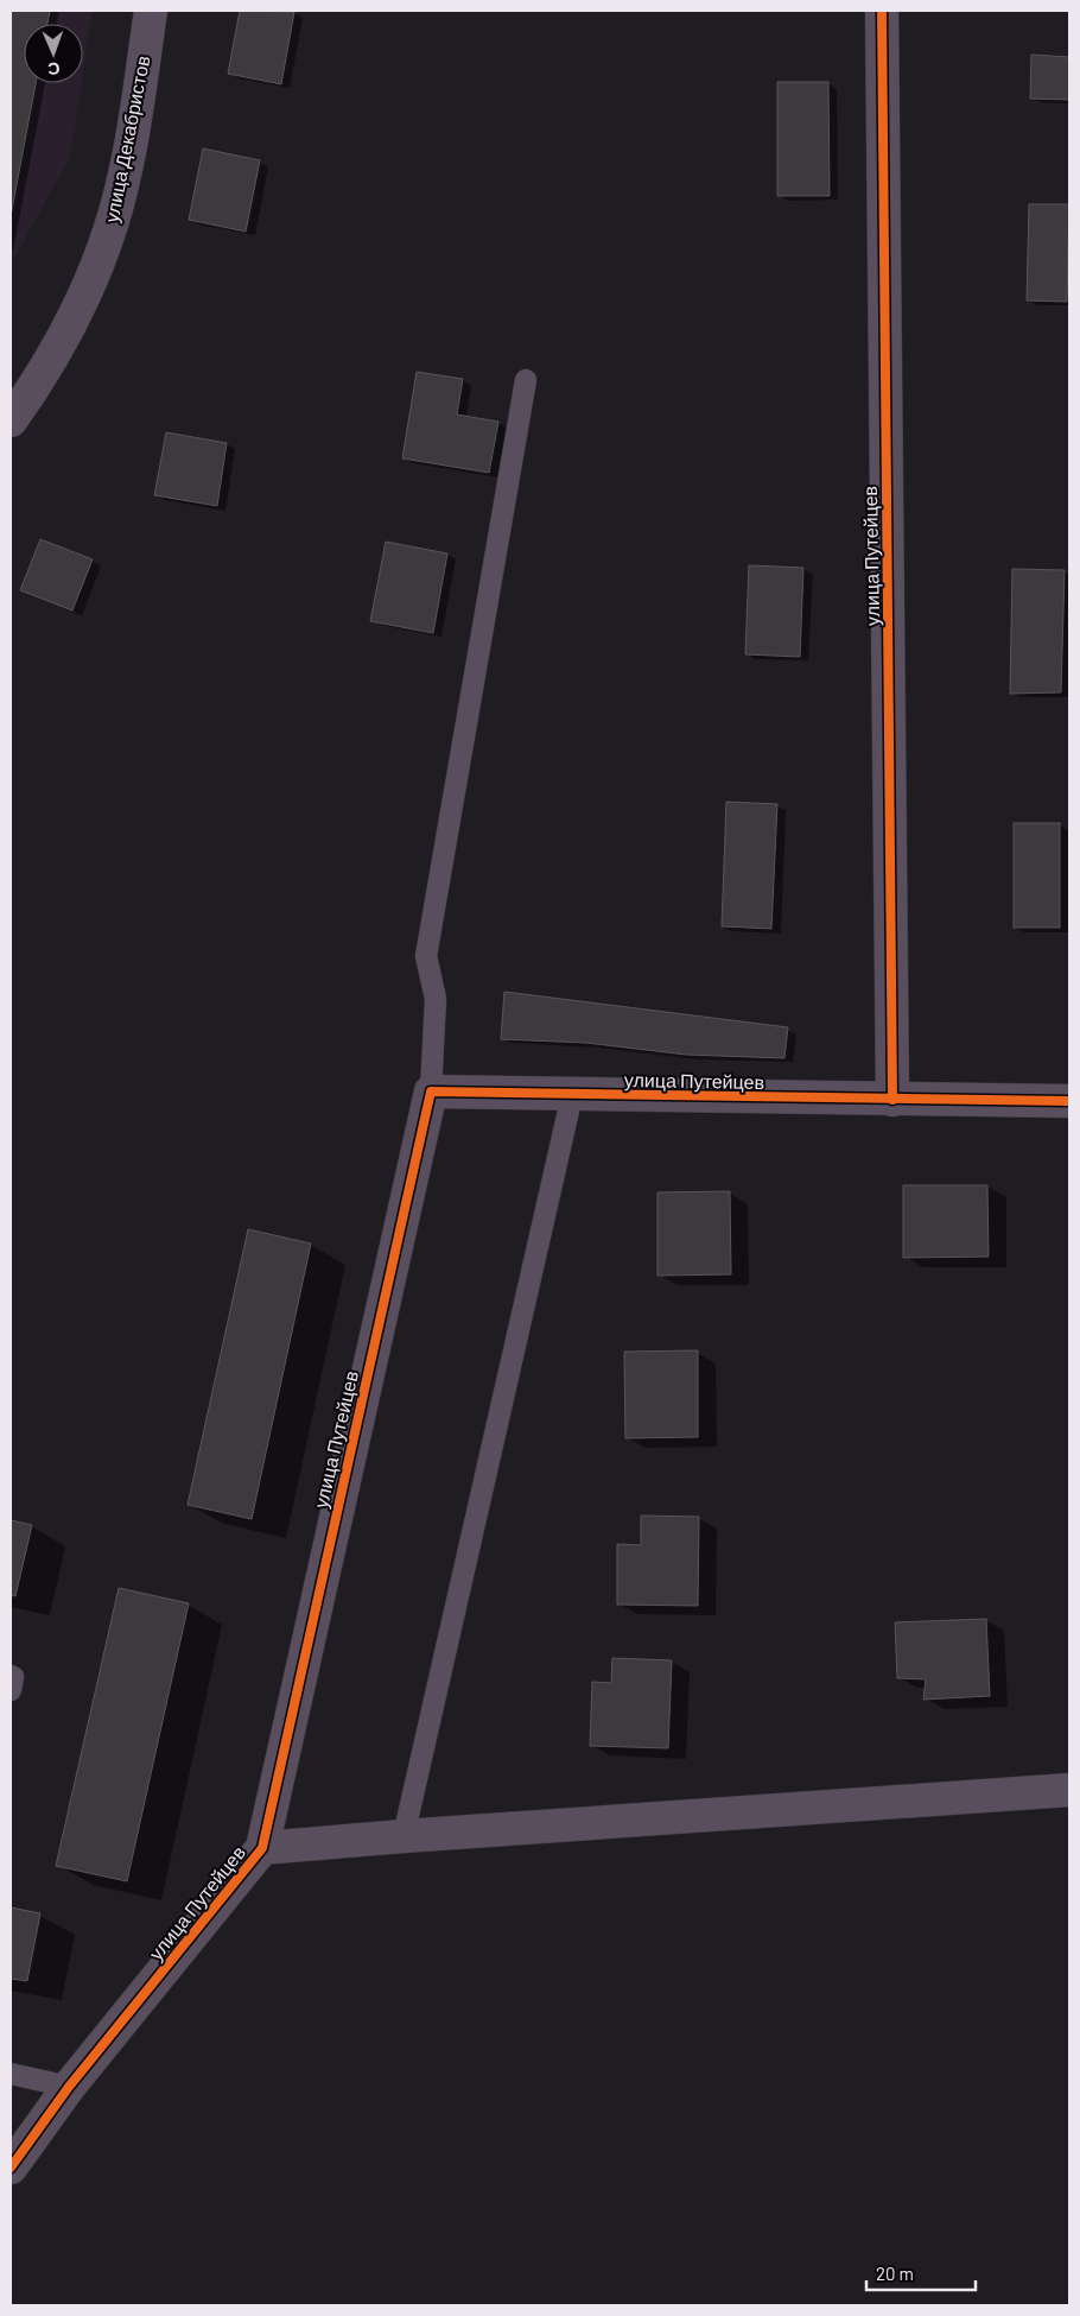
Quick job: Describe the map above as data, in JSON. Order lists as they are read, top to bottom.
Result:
{
  "streets": {
    "street": ["улица Декабристов", "улица Путейцев"]
  },
  "scale_bar": "20 m",
  "north": "bottom"
}
